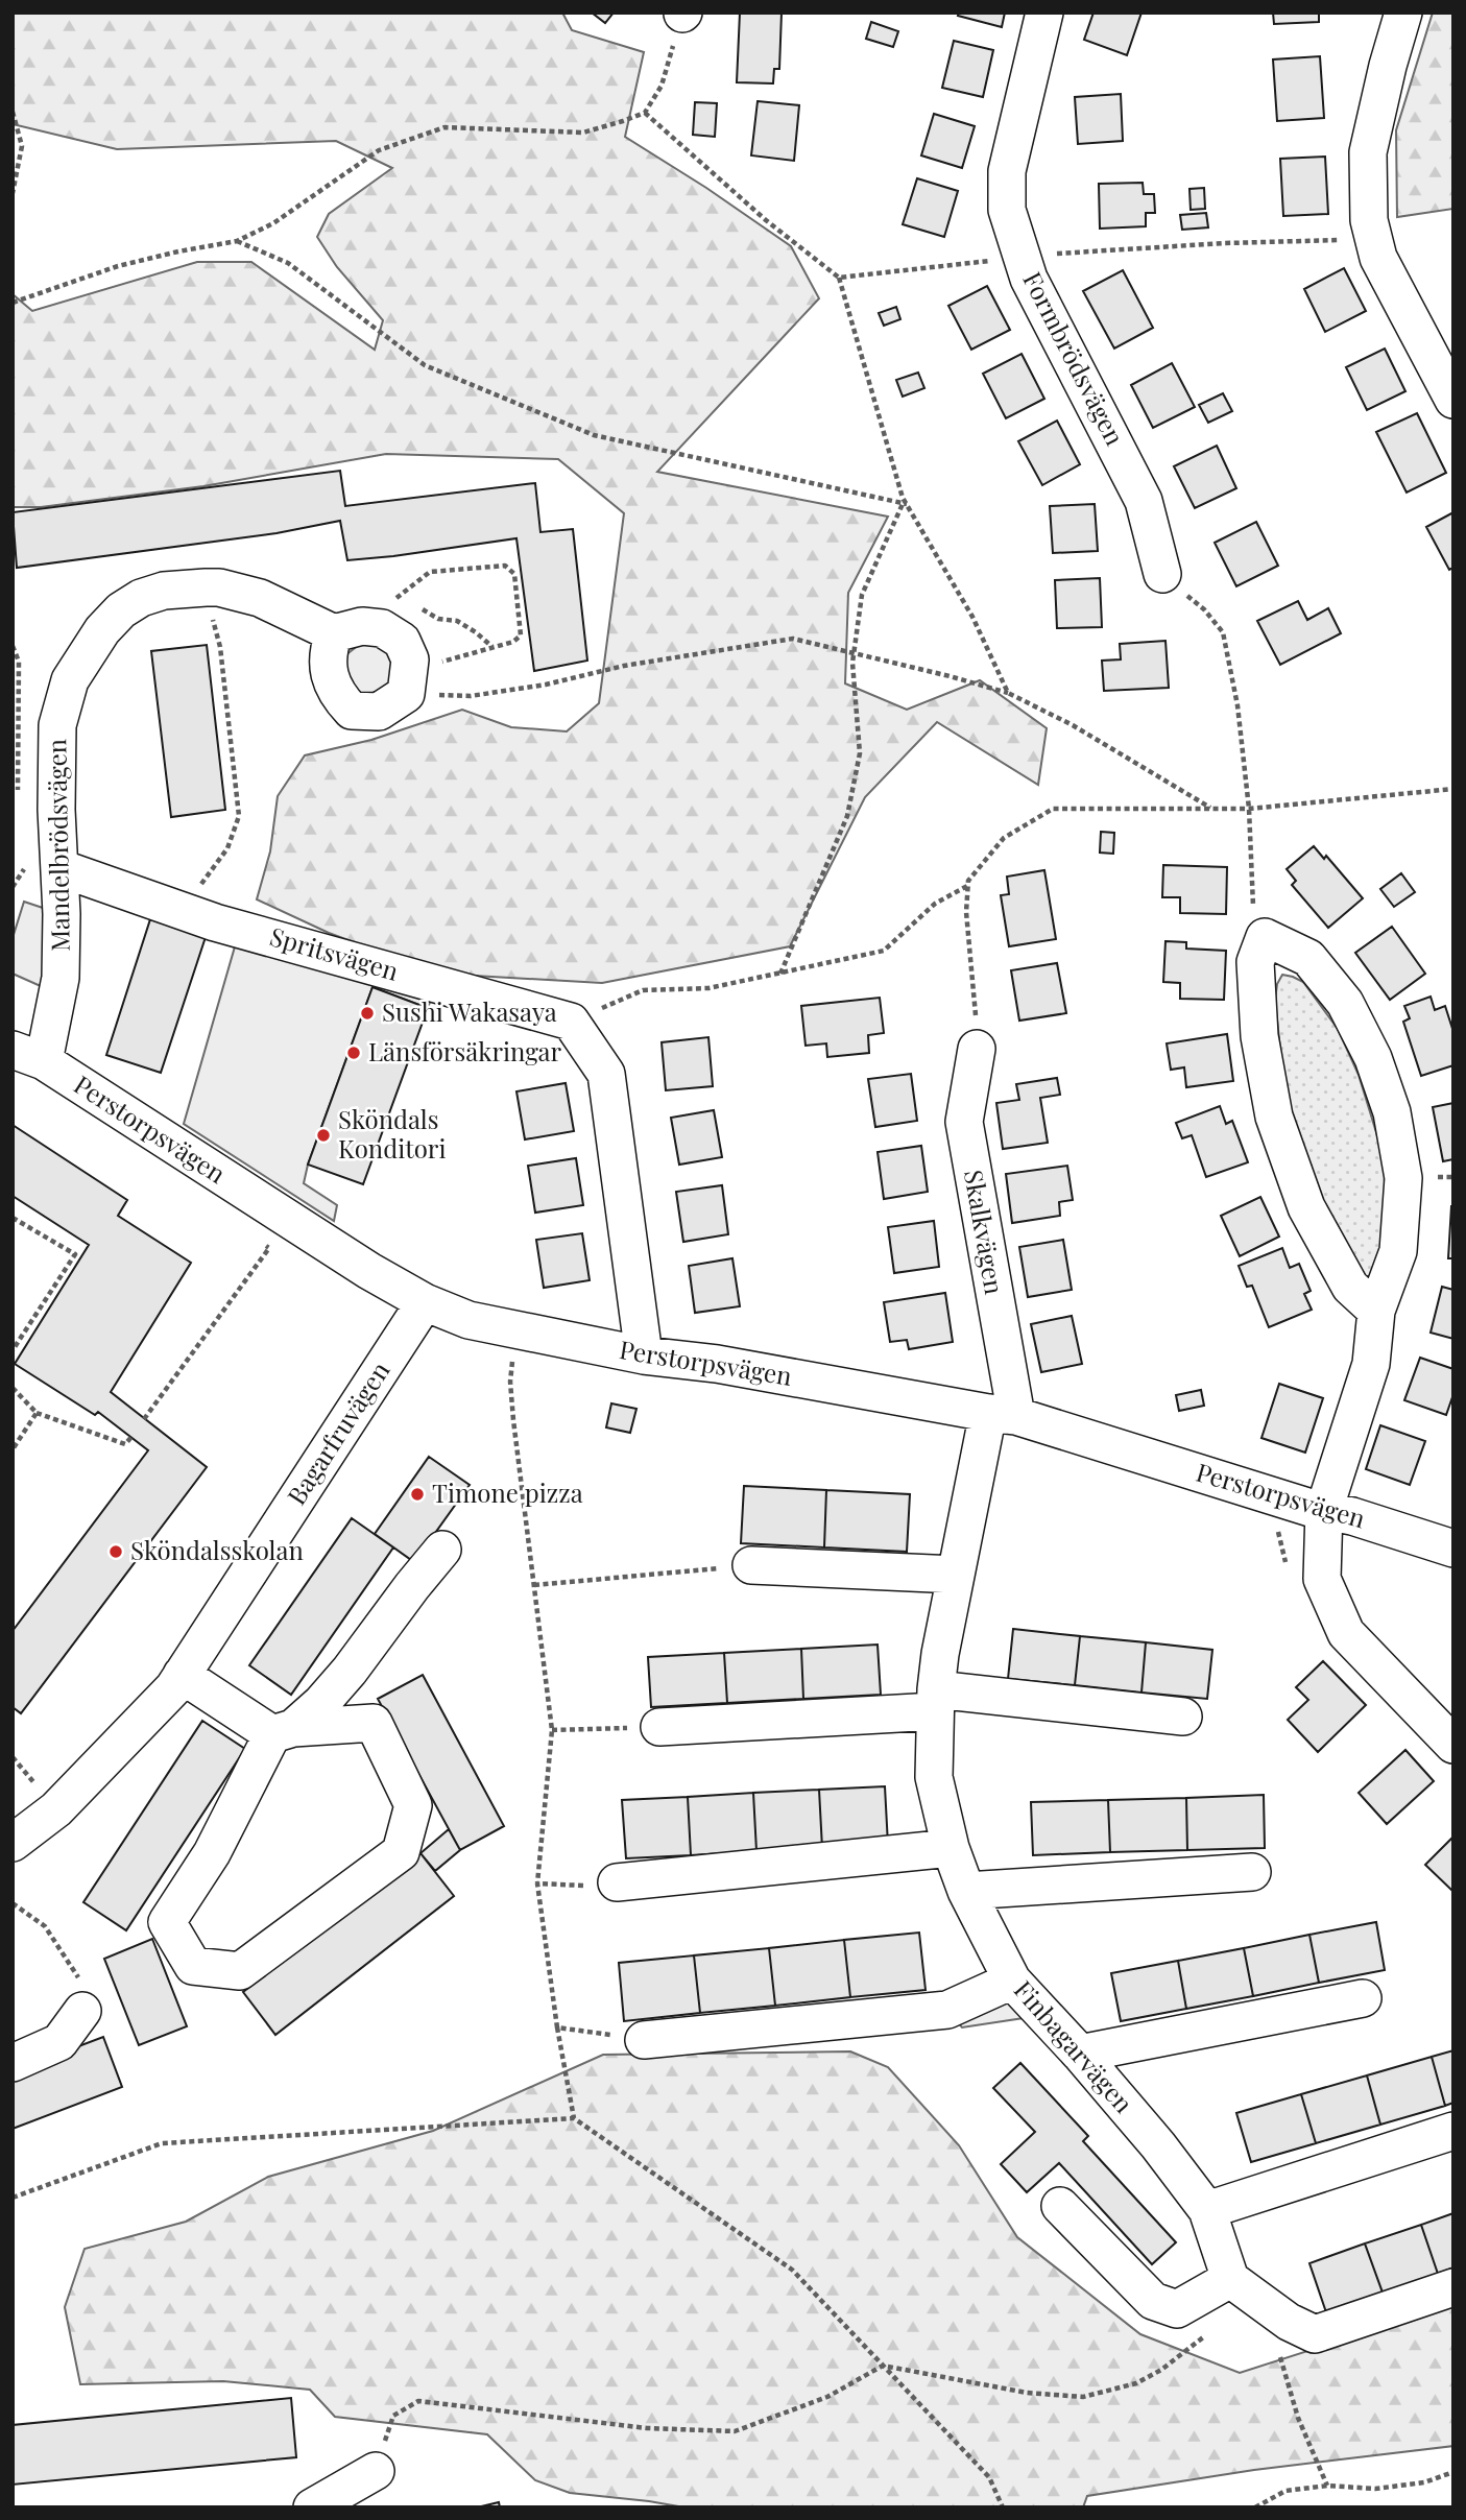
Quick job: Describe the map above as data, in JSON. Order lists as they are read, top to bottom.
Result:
{
  "streets": {
    "street": [
      "Formbrödsvägen",
      "Mandelbrödsvägen",
      "Spritsvägen",
      "Perstorpsvägen",
      "Skalkvägen",
      "Bagarfruvägen",
      "Finbagarvägen"
    ]
  },
  "crossings": [
    ["Mandelbrödsvägen", "Spritsvägen"],
    ["Mandelbrödsvägen", "Perstorpsvägen"],
    ["Perstorpsvägen", "Skalkvägen"],
    ["Perstorpsvägen", "Bagarfruvägen"],
    ["Perstorpsvägen", "Finbagarvägen"],
    ["Skalkvägen", "Finbagarvägen"]
  ],
  "places": [
    "Sushi Wakasaya",
    "Länsförsäkringar",
    "Sköndals Konditori",
    "Timone pizza",
    "Sköndalsskolan"
  ]
}
